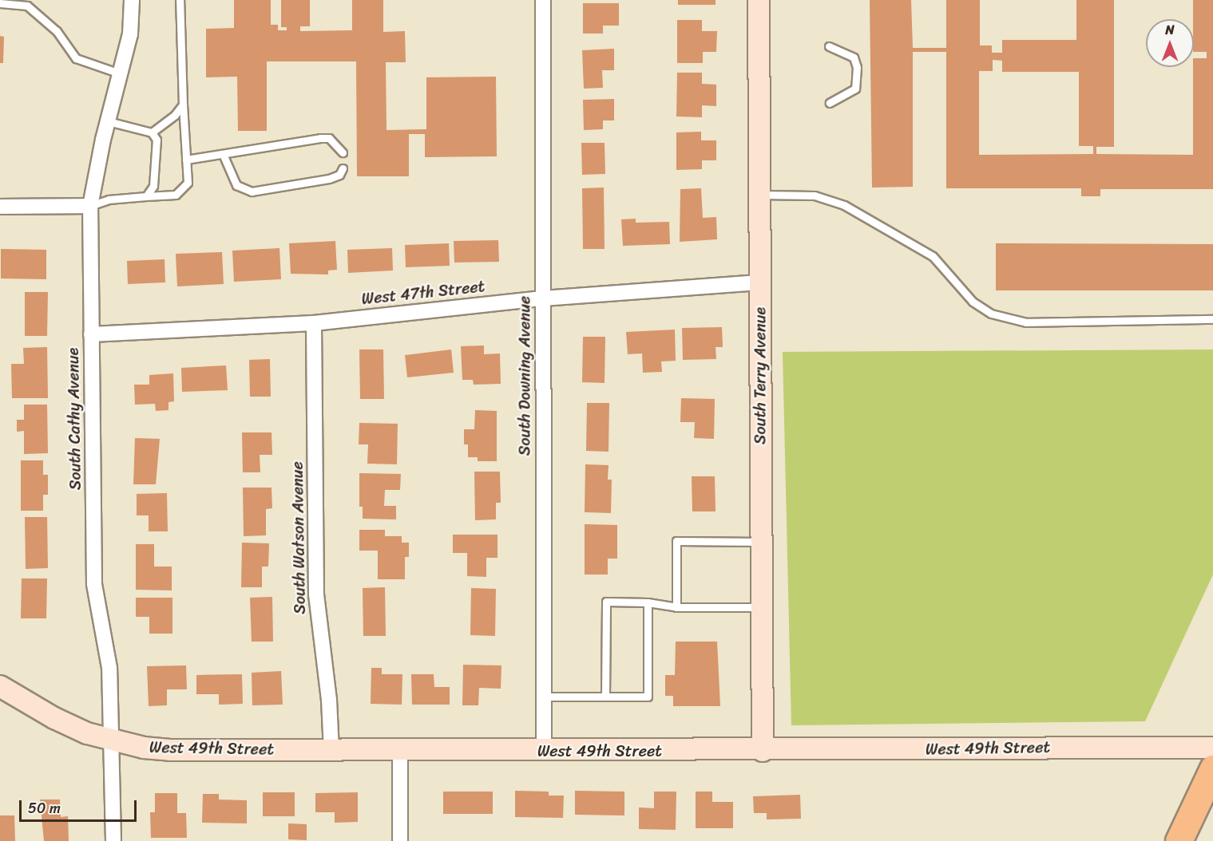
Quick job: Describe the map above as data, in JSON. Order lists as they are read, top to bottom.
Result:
{
  "streets": {
    "street": [
      "West 47th Street",
      "South Downing Avenue",
      "South Terry Avenue",
      "South Cathy Avenue",
      "South Watson Avenue",
      "West 49th Street"
    ]
  },
  "crossings": [
    ["West 47th Street", "South Downing Avenue"],
    ["West 47th Street", "South Terry Avenue"],
    ["West 47th Street", "South Cathy Avenue"],
    ["West 47th Street", "South Watson Avenue"],
    ["South Downing Avenue", "West 49th Street"],
    ["South Terry Avenue", "West 49th Street"],
    ["South Cathy Avenue", "West 49th Street"],
    ["South Watson Avenue", "West 49th Street"]
  ],
  "scale_bar": "50 m",
  "north": "top"
}
